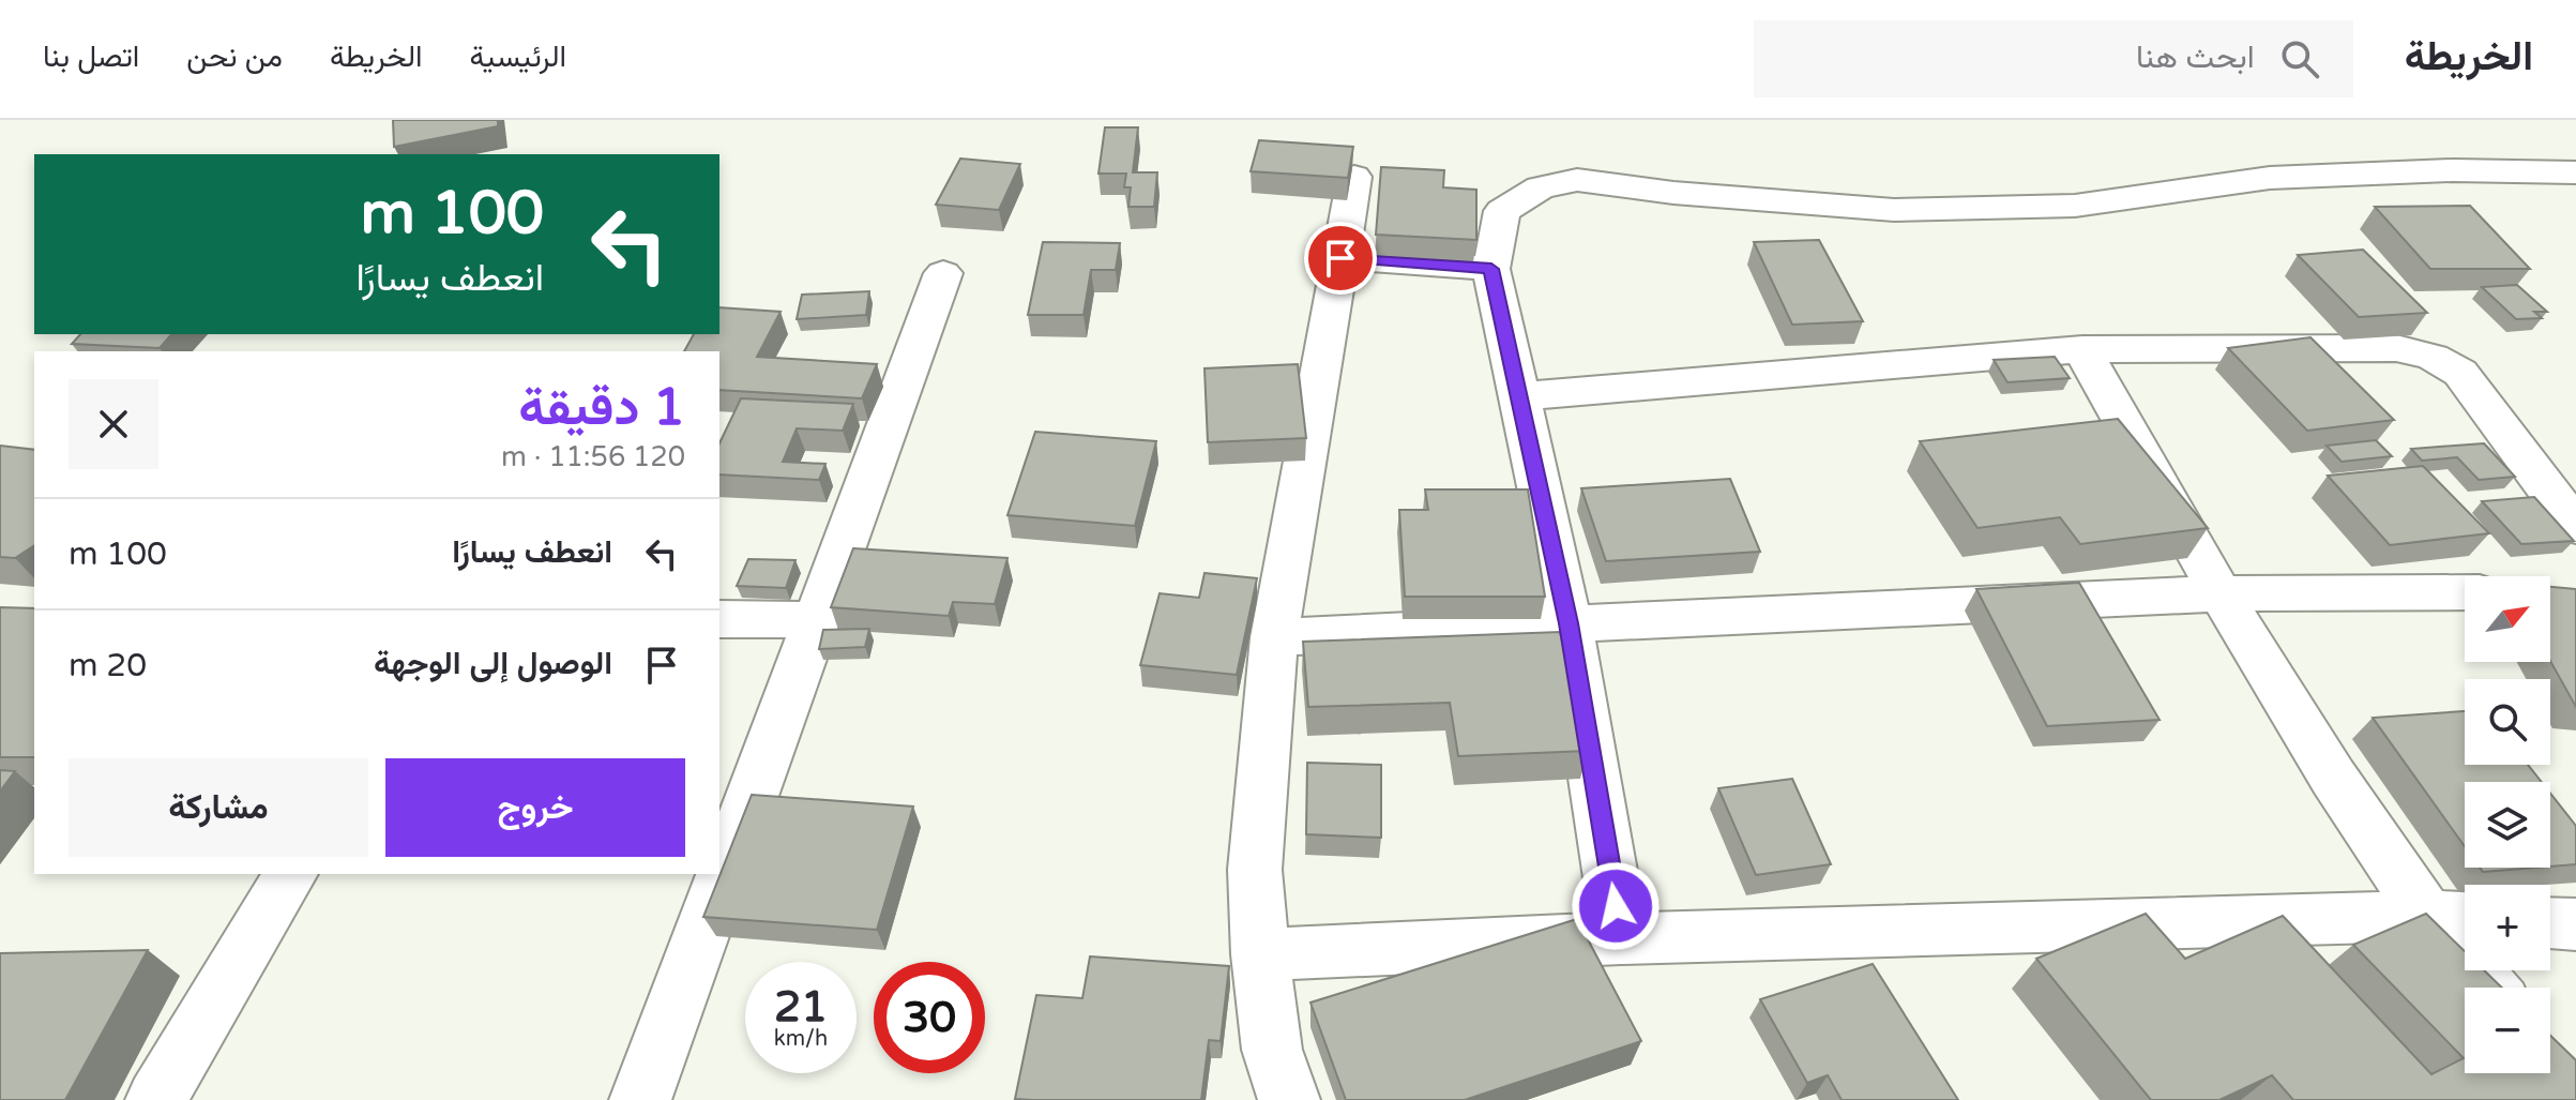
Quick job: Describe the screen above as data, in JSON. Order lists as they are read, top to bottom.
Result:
{
  "north": "top right",
  "page": {
    "header": "الخريطة",
    "search": "ابحث هنا",
    "nav": [
      "الرئيسية",
      "الخريطة",
      "من نحن",
      "اتصل بنا"
    ],
    "turn": ["100 m", "انعطف يسارًا"],
    "heading": ["1 دقيقة", "120 m · 11:56"],
    "list": [
      {
        "name": "انعطف يسارًا",
        "value": "100 m"
      },
      {
        "name": "الوصول إلى الوجهة",
        "value": "20 m"
      }
    ],
    "map_buttons": ["+", "−"],
    "buttons": ["خروج", "مشاركة"],
    "speed": "21 km/h",
    "limit": "30"
  }
}
